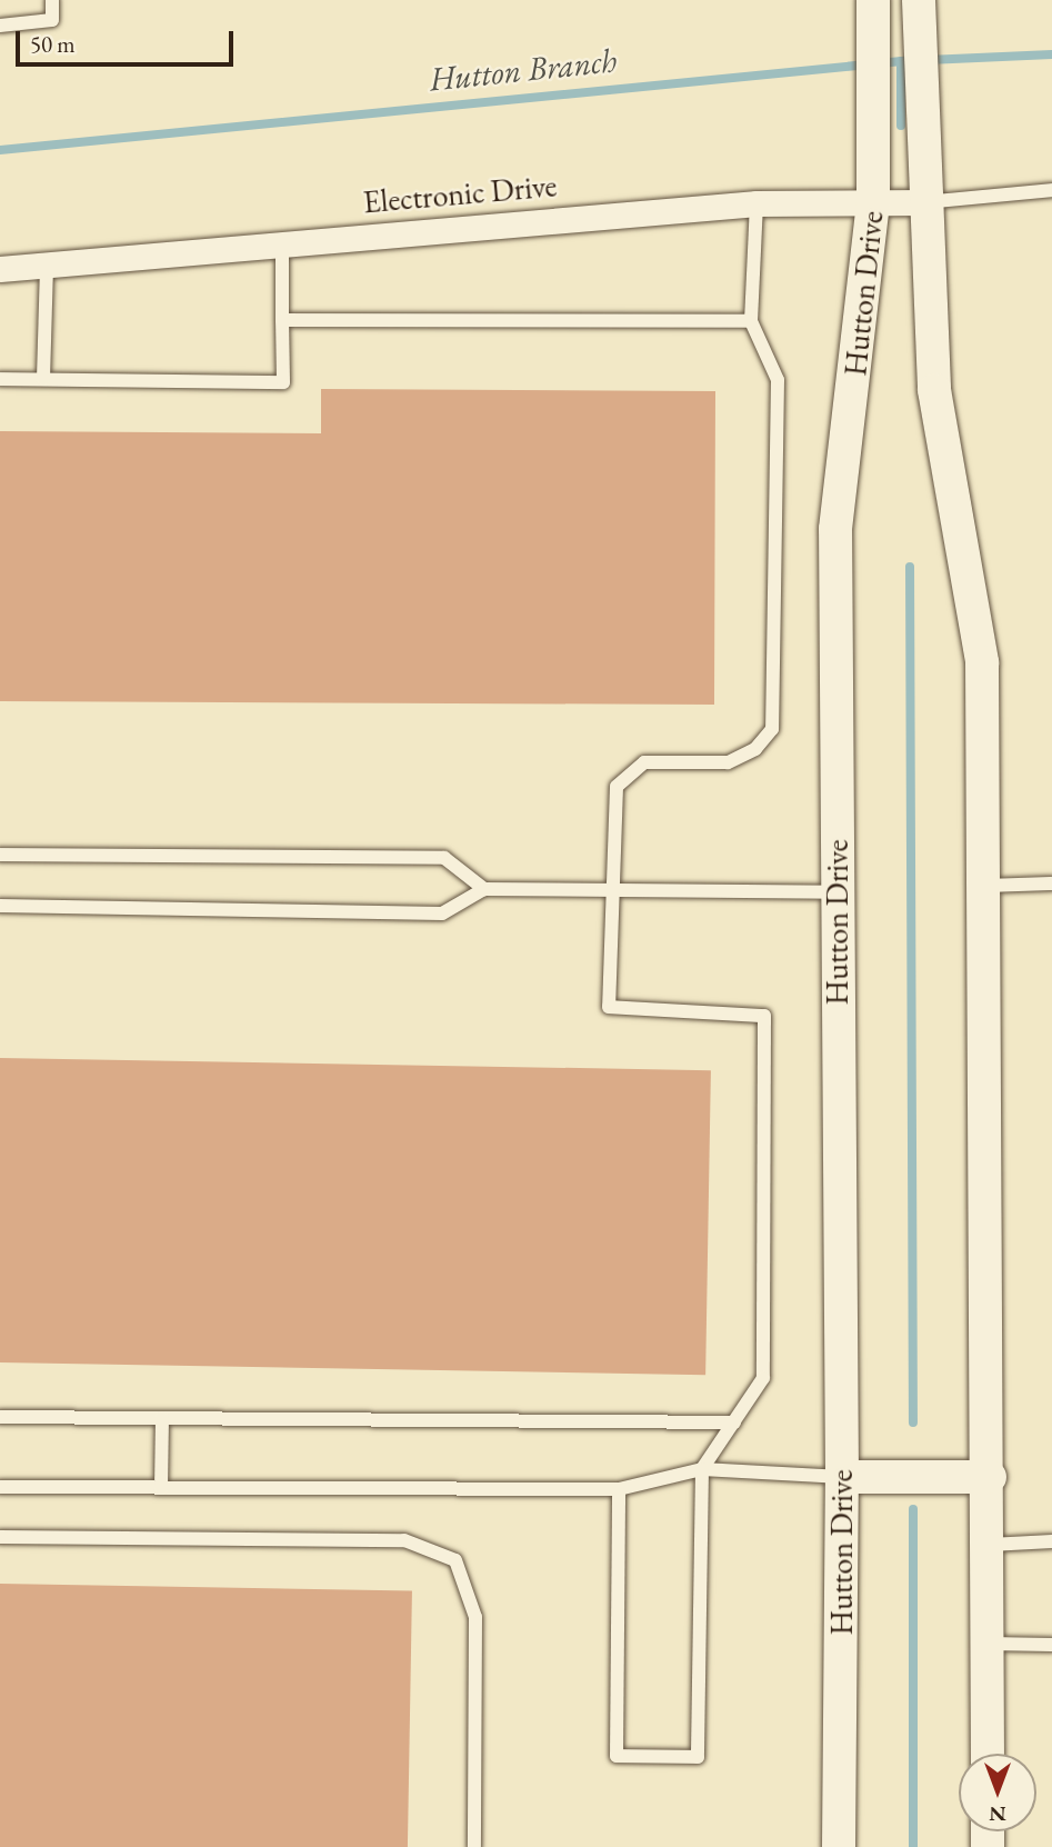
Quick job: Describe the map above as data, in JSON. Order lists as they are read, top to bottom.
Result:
{
  "streets": {
    "street": ["Electronic Drive", "Hutton Drive"]
  },
  "crossings": [
    ["Electronic Drive", "Hutton Drive"]
  ],
  "water": ["Hutton Branch"],
  "scale_bar": "50 m",
  "north": "bottom"
}
